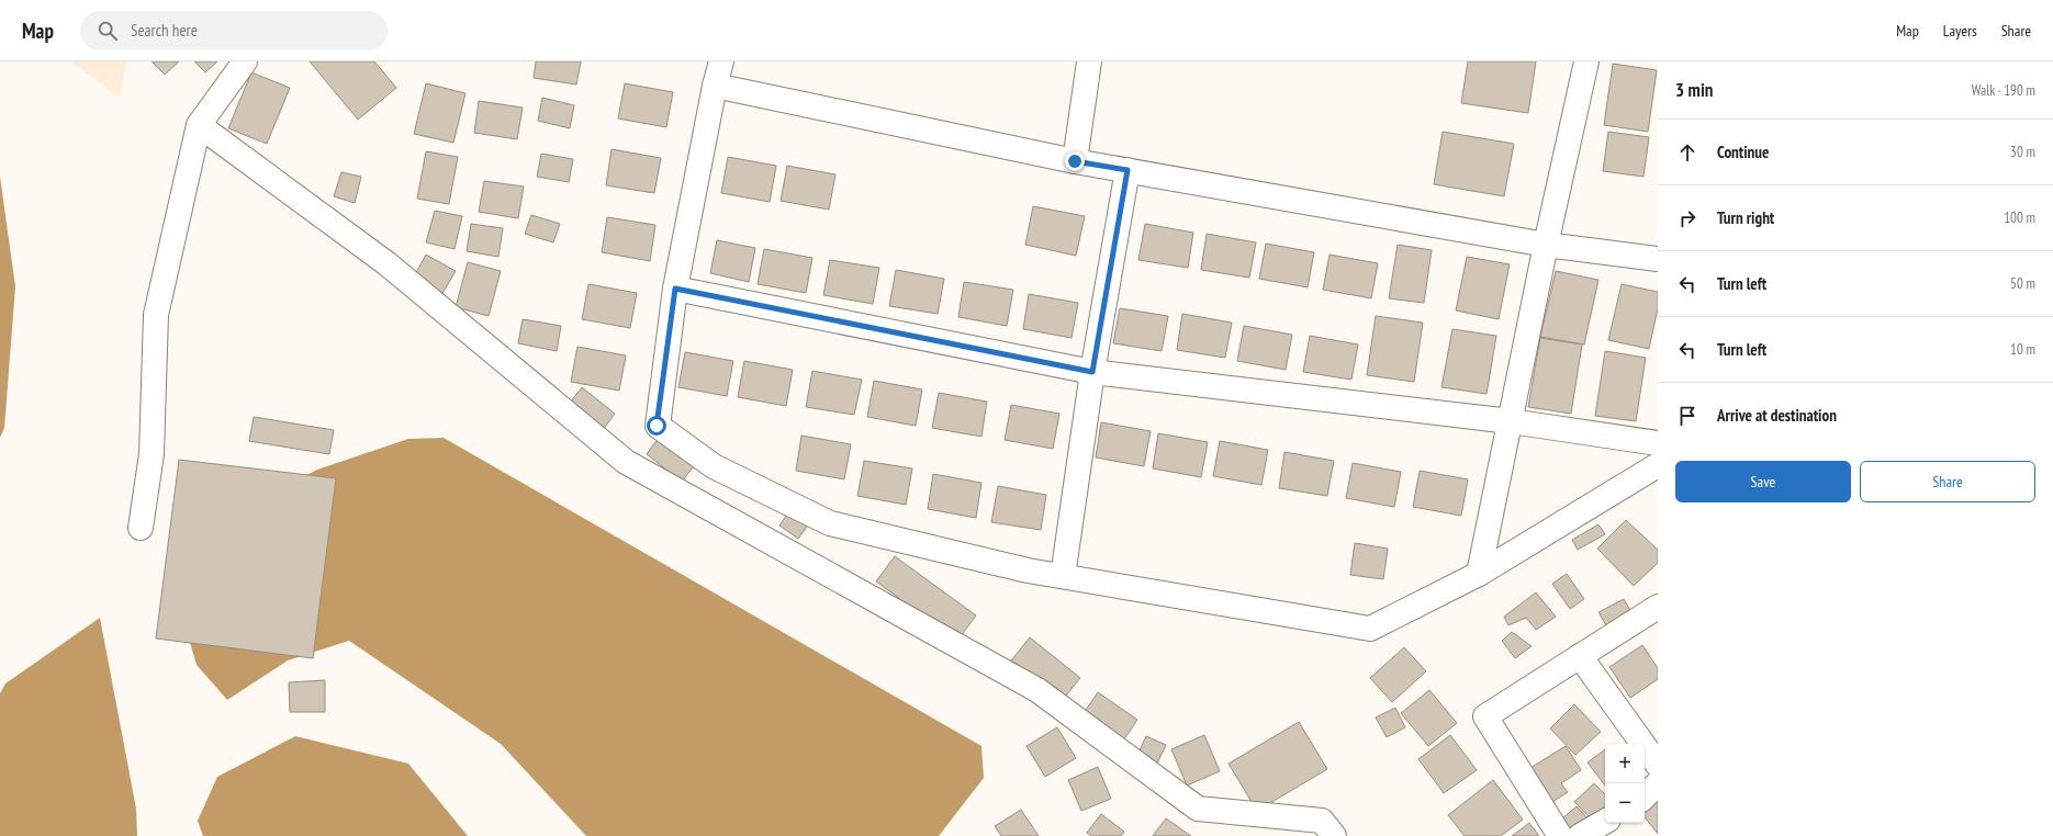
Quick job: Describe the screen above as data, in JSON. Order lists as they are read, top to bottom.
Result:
{
  "page": {
    "header": "Map",
    "search": "Search here",
    "nav": ["Map", "Layers", "Share"],
    "heading": ["3 min", "Walk · 190 m"],
    "list": [
      ["Continue", "30 m"],
      ["Turn right", "100 m"],
      ["Turn left", "50 m"],
      ["Turn left", "10 m"],
      "Arrive at destination"
    ],
    "buttons": ["Save", "Share"],
    "map_buttons": ["+", "−"]
  }
}
